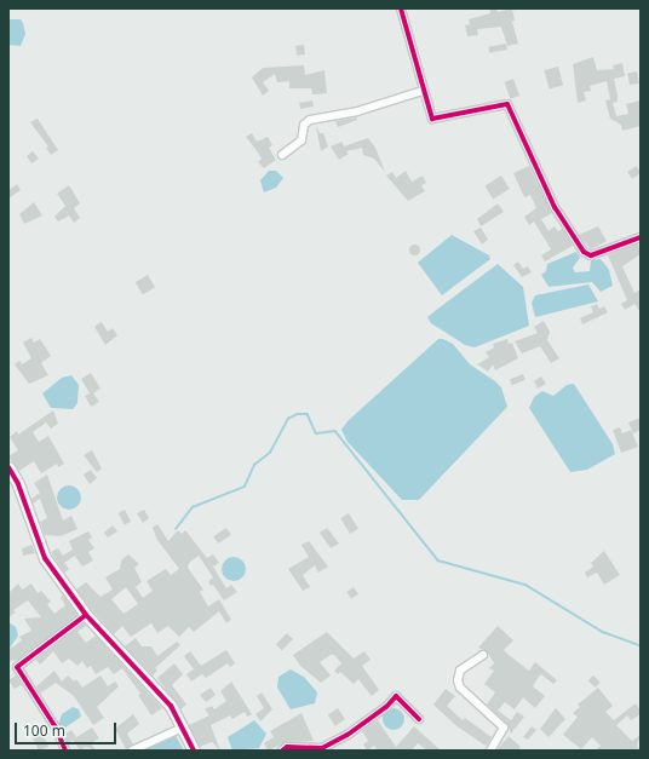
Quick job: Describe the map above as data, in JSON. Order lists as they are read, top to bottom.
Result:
{
  "scale_bar": "100 m"
}
